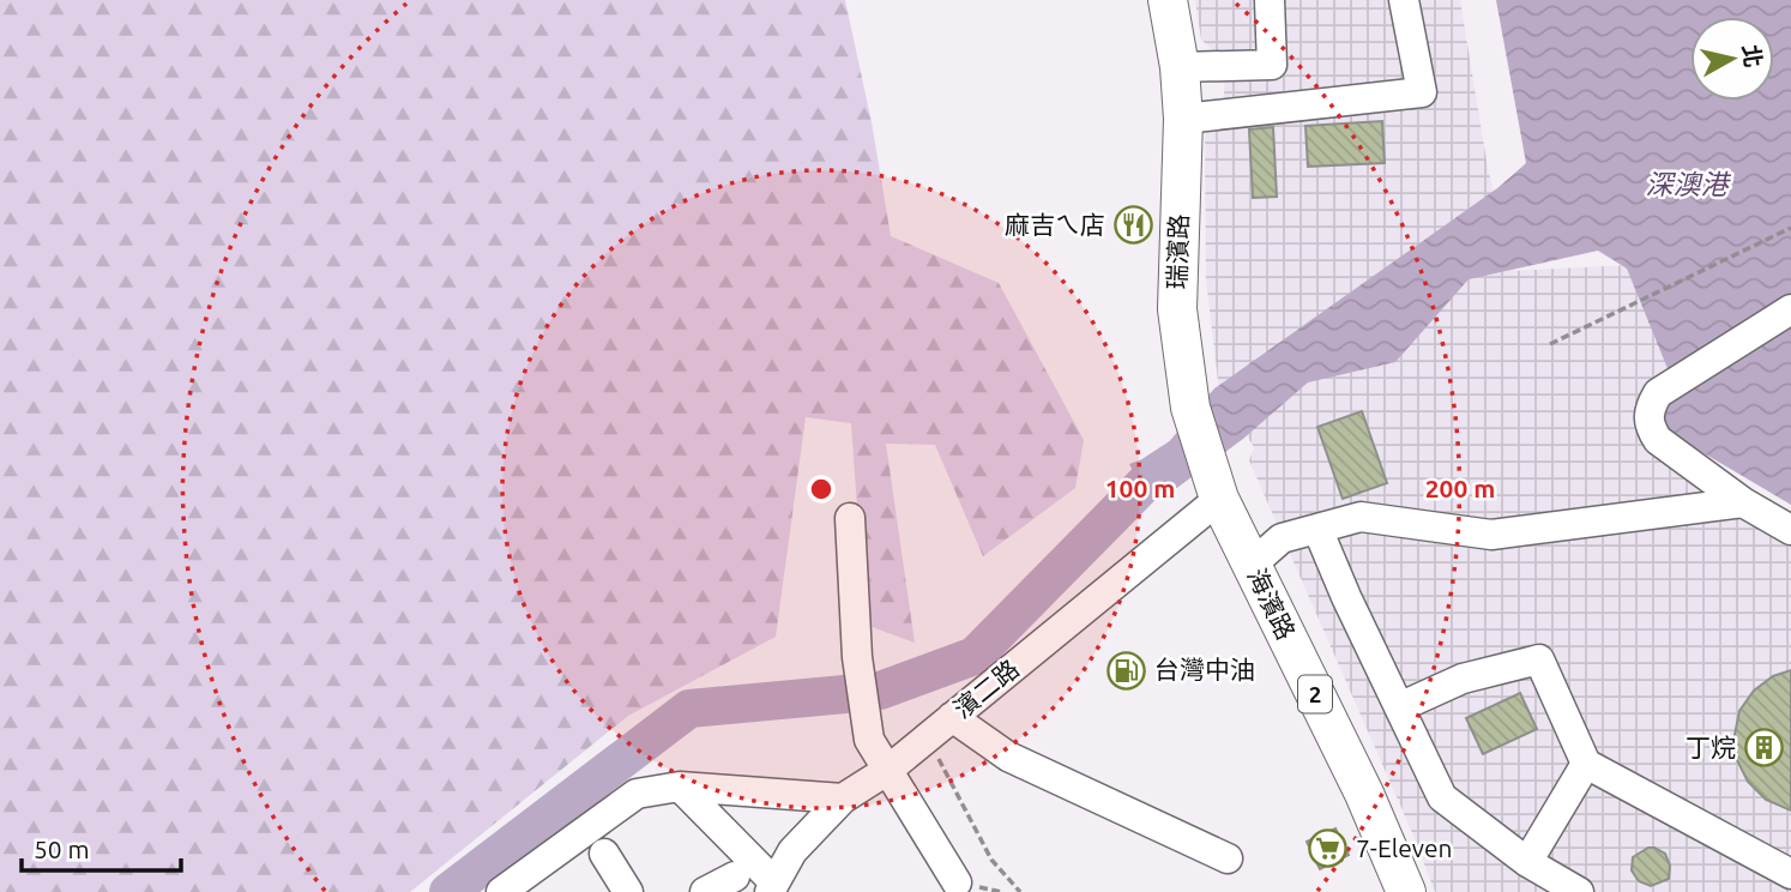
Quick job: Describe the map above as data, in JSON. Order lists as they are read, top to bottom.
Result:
{
  "streets": {
    "main road": ["瑞濱路", "海濱路", "2"],
    "street": ["濱二路"]
  },
  "crossings": [
    ["瑞濱路", "海濱路"],
    ["瑞濱路", "濱二路"],
    ["海濱路", "濱二路"]
  ],
  "water": ["深澳港"],
  "places": {
    "restaurant": ["麻吉ㄟ店"],
    "fuel station": ["台灣中油"],
    "building": ["丁烷"],
    "supermarket": ["7-Eleven"]
  },
  "scale_bar": "50 m",
  "north": "right",
  "rings": ["100 m", "200 m"]
}
